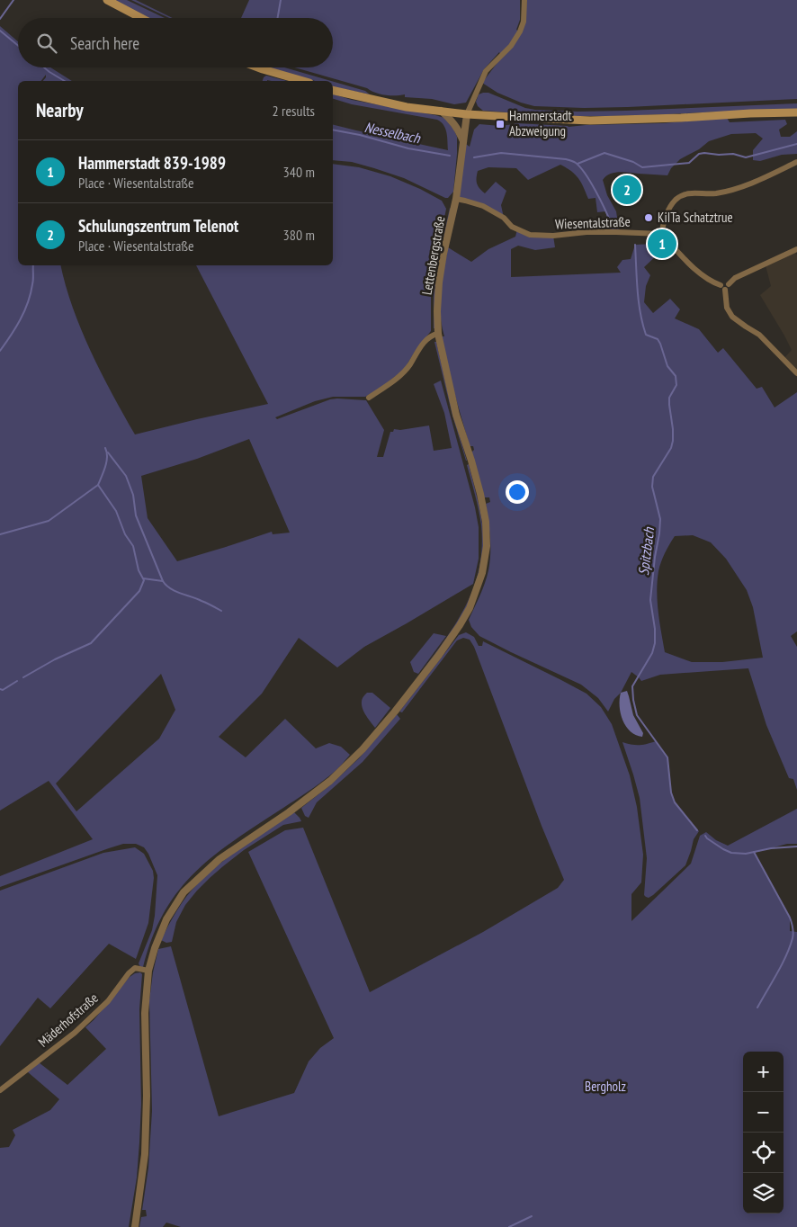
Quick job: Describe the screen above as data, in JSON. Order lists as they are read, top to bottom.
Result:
{
  "streets": {
    "street": ["Wiesentalstraße", "Lettenbergstraße", "Mäderhofstraße"]
  },
  "crossings": [
    ["Wiesentalstraße", "Lettenbergstraße"],
    ["Lettenbergstraße", "Mäderhofstraße"]
  ],
  "water": ["Nesselbach", "Spitzbach"],
  "parks": ["Bergholz"],
  "places": {
    "transit": ["Hammerstadt Abzweigung"],
    "other": ["KiITa Schatztrue"]
  },
  "page": {
    "search": "Search here",
    "heading": ["Nearby", "2 results"],
    "list": [
      {
        "mark": "1",
        "name": "Hammerstadt 839-1989",
        "note": "Place · Wiesentalstraße",
        "value": "340 m"
      },
      {
        "mark": "2",
        "name": "Schulungszentrum Telenot",
        "note": "Place · Wiesentalstraße",
        "value": "380 m"
      }
    ],
    "pins": ["2", "1"],
    "map_buttons": ["+", "−"]
  }
}
